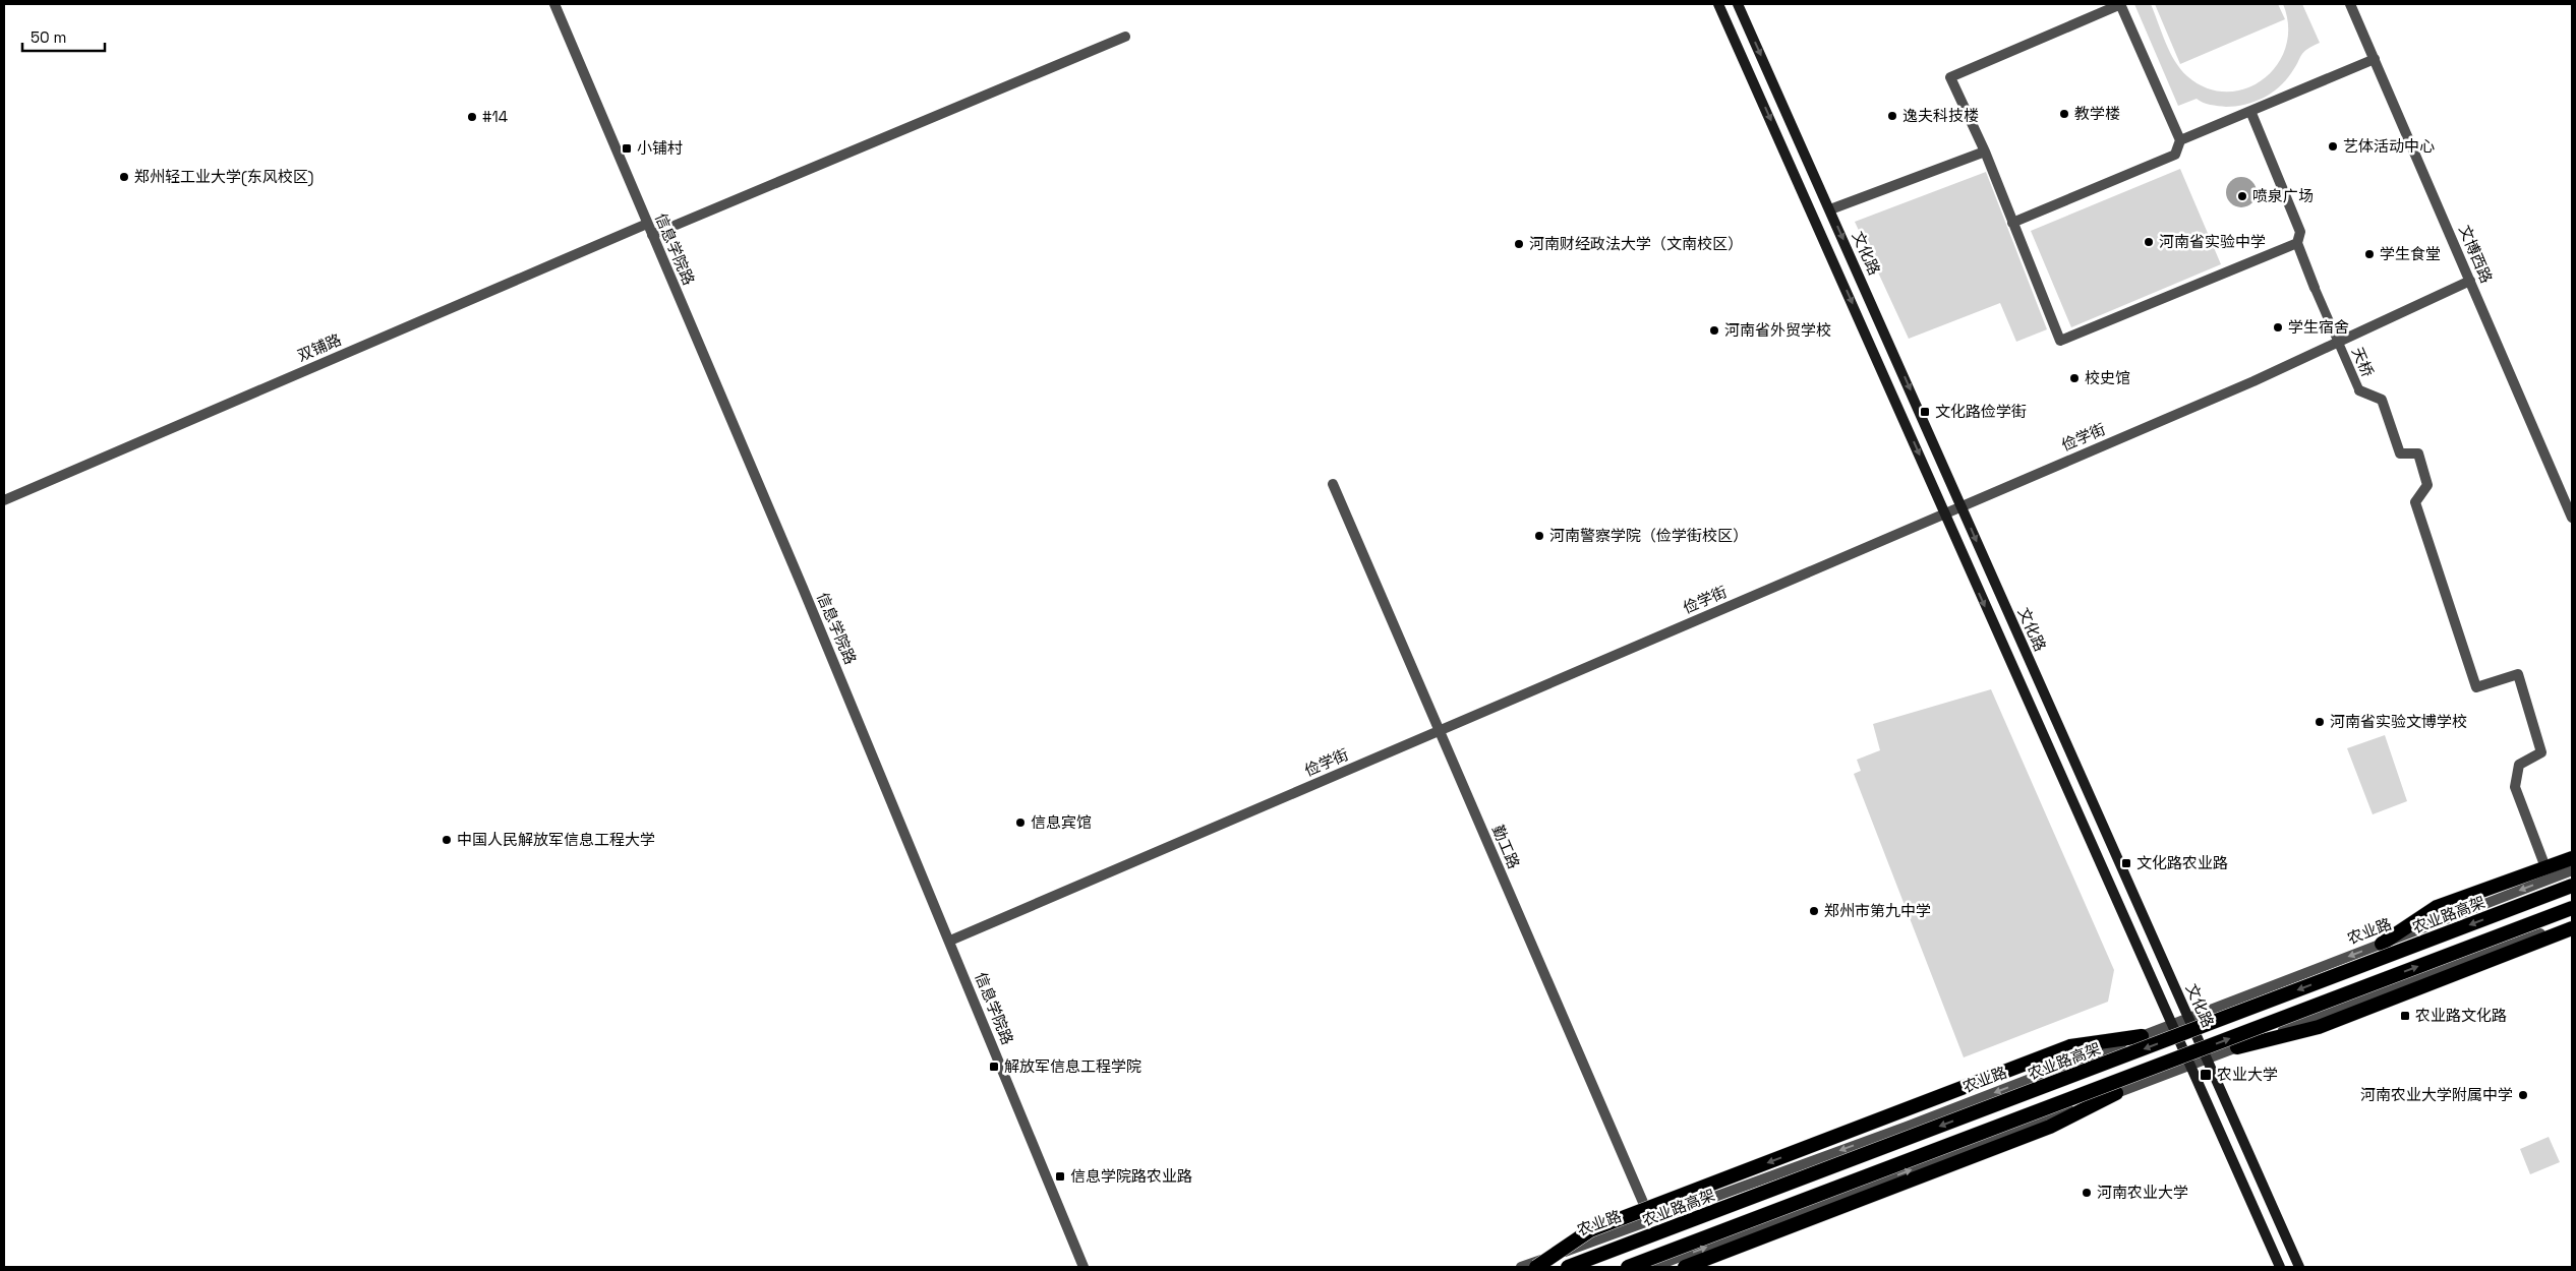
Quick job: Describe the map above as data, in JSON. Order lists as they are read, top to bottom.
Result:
{
  "streets": {
    "highway": ["农业路高架"],
    "main road": ["文化路"],
    "street": [
      "信息学院路",
      "文博西路",
      "双铺路",
      "天桥",
      "俭学街",
      "勤工路",
      "农业路"
    ]
  },
  "crossings": [
    ["信息学院路", "双铺路"],
    ["信息学院路", "俭学街"],
    ["文化路", "俭学街"],
    ["文化路", "农业路"],
    ["文博西路", "俭学街"],
    ["俭学街", "勤工路"],
    ["勤工路", "农业路"]
  ],
  "places": {
    "other": [
      "教学楼",
      "逸夫科技楼",
      "#14",
      "艺体活动中心",
      "郑州轻工业大学(东风校区)",
      "喷泉广场",
      "河南省实验中学",
      "河南财经政法大学（文南校区）",
      "学生食堂",
      "学生宿舍",
      "河南省外贸学校",
      "校史馆",
      "河南警察学院（俭学街校区）",
      "河南省实验文博学校",
      "信息宾馆",
      "中国人民解放军信息工程大学",
      "郑州市第九中学",
      "河南农业大学附属中学",
      "河南农业大学"
    ],
    "transit": [
      "小铺村",
      "文化路俭学街",
      "文化路农业路",
      "农业路文化路",
      "解放军信息工程学院",
      "农业大学",
      "信息学院路农业路"
    ]
  },
  "scale_bar": "50 m"
}
